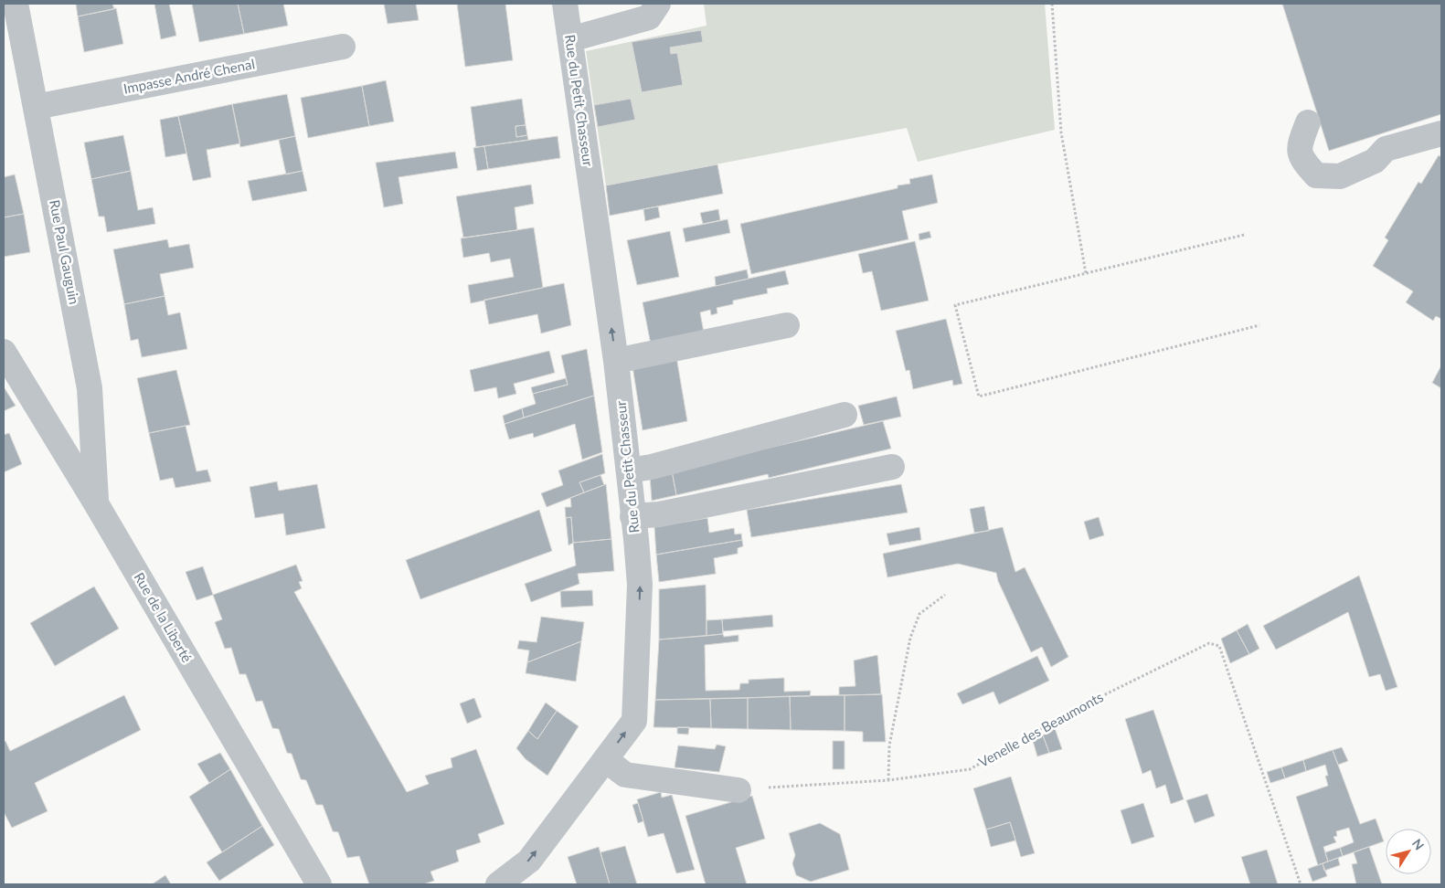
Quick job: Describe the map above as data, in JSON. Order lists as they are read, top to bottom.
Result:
{
  "streets": {
    "street": [
      "Impasse André Chenal",
      "Rue du Petit Chasseur",
      "Rue Paul Gauguin",
      "Rue de la Liberté"
    ],
    "path": ["Venelle des Beaumonts"]
  },
  "crossings": [
    ["Impasse André Chenal", "Rue Paul Gauguin"],
    ["Rue Paul Gauguin", "Rue de la Liberté"]
  ],
  "one_way": ["Rue du Petit Chasseur"],
  "north": "top right"
}
